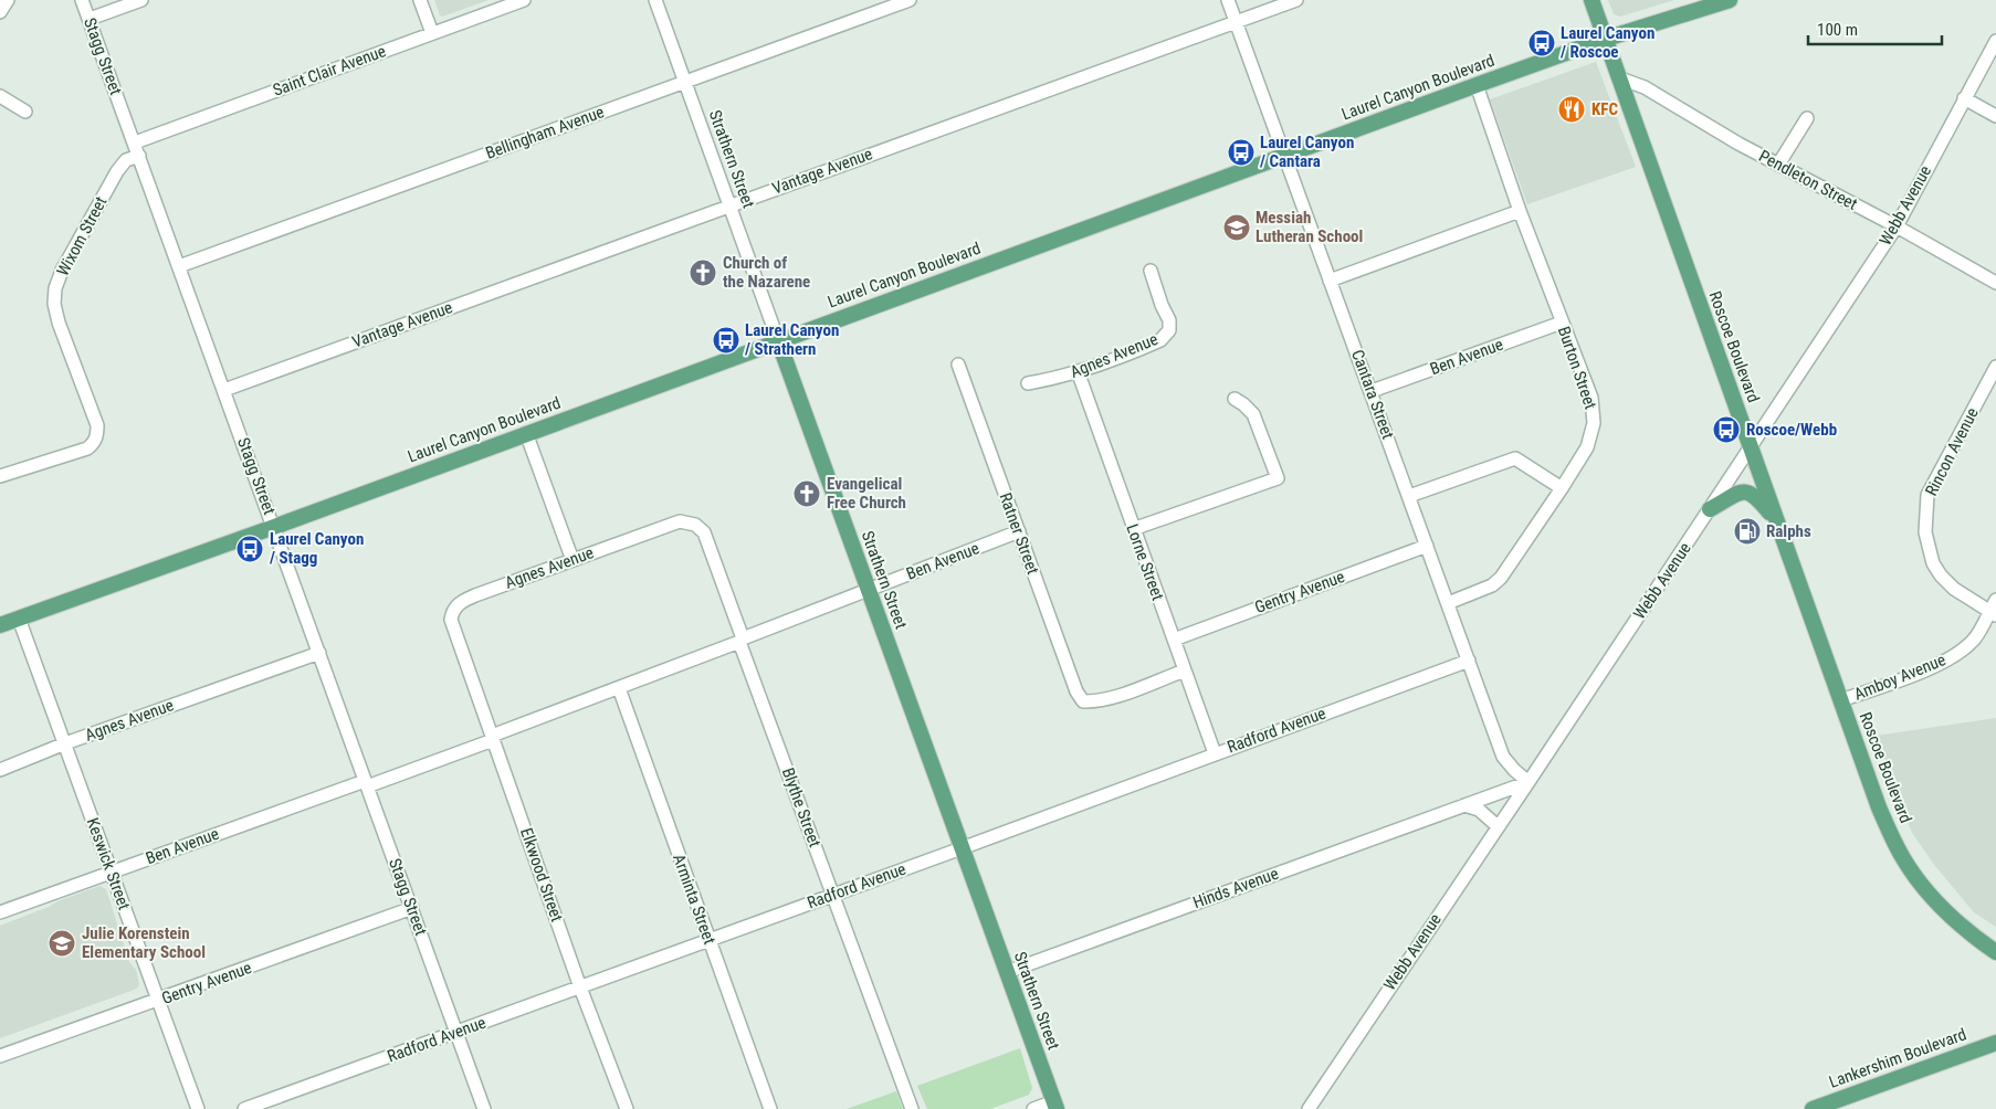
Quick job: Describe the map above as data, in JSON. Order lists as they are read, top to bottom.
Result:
{
  "streets": {
    "main road": [
      "Laurel Canyon Boulevard",
      "Strathern Street",
      "Roscoe Boulevard",
      "Lankershim Boulevard"
    ],
    "street": [
      "Stagg Street",
      "Saint Clair Avenue",
      "Bellingham Avenue",
      "Vantage Avenue",
      "Pendleton Street",
      "Webb Avenue",
      "Wixom Street",
      "Agnes Avenue",
      "Ben Avenue",
      "Burton Street",
      "Cantara Street",
      "Rincon Avenue",
      "Ratner Street",
      "Lorne Street",
      "Gentry Avenue",
      "Amboy Avenue",
      "Radford Avenue",
      "Blythe Street",
      "Keswick Street",
      "Elkwood Street",
      "Hinds Avenue",
      "Arminta Street"
    ]
  },
  "crossings": [
    ["Stagg Street", "Saint Clair Avenue"],
    ["Stagg Street", "Laurel Canyon Boulevard"],
    ["Stagg Street", "Bellingham Avenue"],
    ["Stagg Street", "Vantage Avenue"],
    ["Stagg Street", "Wixom Street"],
    ["Stagg Street", "Agnes Avenue"],
    ["Stagg Street", "Ben Avenue"],
    ["Stagg Street", "Gentry Avenue"],
    ["Stagg Street", "Radford Avenue"],
    ["Laurel Canyon Boulevard", "Strathern Street"],
    ["Laurel Canyon Boulevard", "Roscoe Boulevard"],
    ["Laurel Canyon Boulevard", "Burton Street"],
    ["Laurel Canyon Boulevard", "Cantara Street"],
    ["Laurel Canyon Boulevard", "Keswick Street"],
    ["Bellingham Avenue", "Strathern Street"],
    ["Strathern Street", "Vantage Avenue"],
    ["Strathern Street", "Ben Avenue"],
    ["Strathern Street", "Radford Avenue"],
    ["Strathern Street", "Hinds Avenue"],
    ["Vantage Avenue", "Cantara Street"],
    ["Pendleton Street", "Webb Avenue"],
    ["Pendleton Street", "Roscoe Boulevard"],
    ["Webb Avenue", "Roscoe Boulevard"],
    ["Webb Avenue", "Cantara Street"],
    ["Webb Avenue", "Hinds Avenue"],
    ["Roscoe Boulevard", "Amboy Avenue"],
    ["Agnes Avenue", "Lorne Street"],
    ["Agnes Avenue", "Blythe Street"],
    ["Agnes Avenue", "Keswick Street"],
    ["Agnes Avenue", "Elkwood Street"],
    ["Ben Avenue", "Burton Street"],
    ["Ben Avenue", "Cantara Street"],
    ["Ben Avenue", "Ratner Street"],
    ["Ben Avenue", "Blythe Street"],
    ["Ben Avenue", "Keswick Street"],
    ["Ben Avenue", "Elkwood Street"],
    ["Ben Avenue", "Arminta Street"],
    ["Burton Street", "Cantara Street"],
    ["Cantara Street", "Gentry Avenue"],
    ["Cantara Street", "Radford Avenue"],
    ["Cantara Street", "Hinds Avenue"],
    ["Rincon Avenue", "Amboy Avenue"],
    ["Ratner Street", "Lorne Street"],
    ["Lorne Street", "Gentry Avenue"],
    ["Lorne Street", "Radford Avenue"],
    ["Gentry Avenue", "Keswick Street"],
    ["Radford Avenue", "Blythe Street"],
    ["Radford Avenue", "Elkwood Street"],
    ["Radford Avenue", "Arminta Street"]
  ],
  "places": {
    "bus stop": [
      "Laurel Canyon / Roscoe",
      "Laurel Canyon / Cantara",
      "Laurel Canyon / Strathern",
      "Roscoe/Webb",
      "Laurel Canyon / Stagg"
    ],
    "restaurant": ["KFC"],
    "school or university": ["Messiah Lutheran School", "Julie Korenstein Elementary School"],
    "church": ["Church of the Nazarene", "Evangelical Free Church"],
    "fuel station": ["Ralphs"]
  },
  "scale_bar": "100 m"
}
